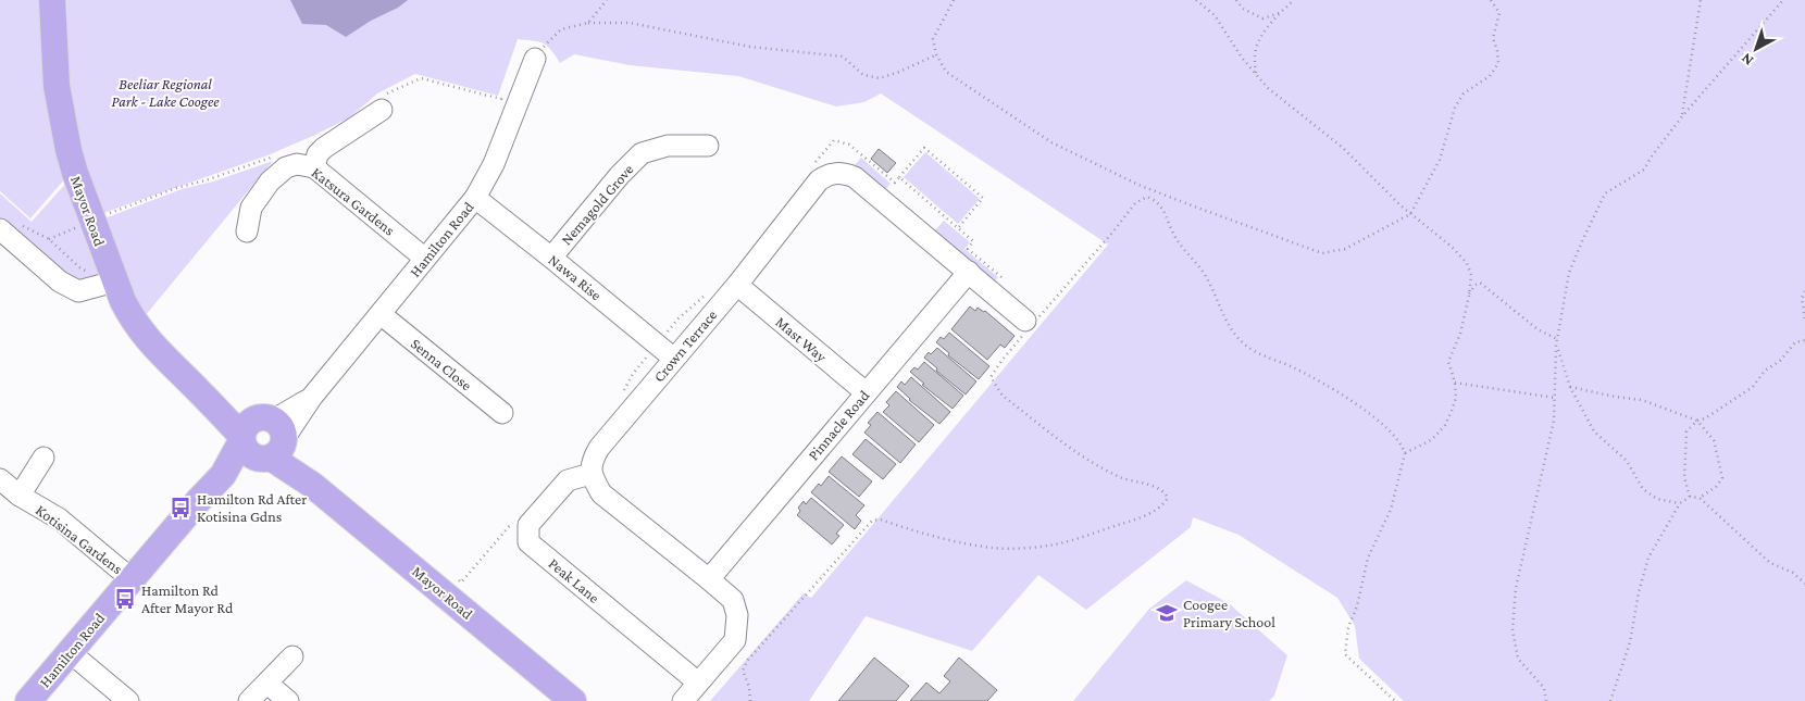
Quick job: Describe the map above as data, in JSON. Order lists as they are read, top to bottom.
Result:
{
  "streets": {
    "main road": ["Mayor Road", "Hamilton Road"],
    "street": [
      "Katsura Gardens",
      "Nemagold Grove",
      "Nawa Rise",
      "Mast Way",
      "Crown Terrace",
      "Senna Close",
      "Pinnacle Road",
      "Kotisina Gardens",
      "Peak Lane"
    ]
  },
  "crossings": [
    ["Katsura Gardens", "Hamilton Road"],
    ["Nemagold Grove", "Nawa Rise"],
    ["Mayor Road", "Hamilton Road"],
    ["Hamilton Road", "Nawa Rise"],
    ["Hamilton Road", "Senna Close"],
    ["Hamilton Road", "Kotisina Gardens"],
    ["Nawa Rise", "Crown Terrace"],
    ["Mast Way", "Crown Terrace"],
    ["Mast Way", "Pinnacle Road"],
    ["Crown Terrace", "Pinnacle Road"],
    ["Crown Terrace", "Peak Lane"]
  ],
  "parks": ["Beeliar Regional Park - Lake Coogee"],
  "places": {
    "bus stop": ["Hamilton Rd After Kotisina Gdns", "Hamilton Rd After Mayor Rd"],
    "school or university": ["Coogee Primary School"]
  },
  "north": "bottom left"
}
